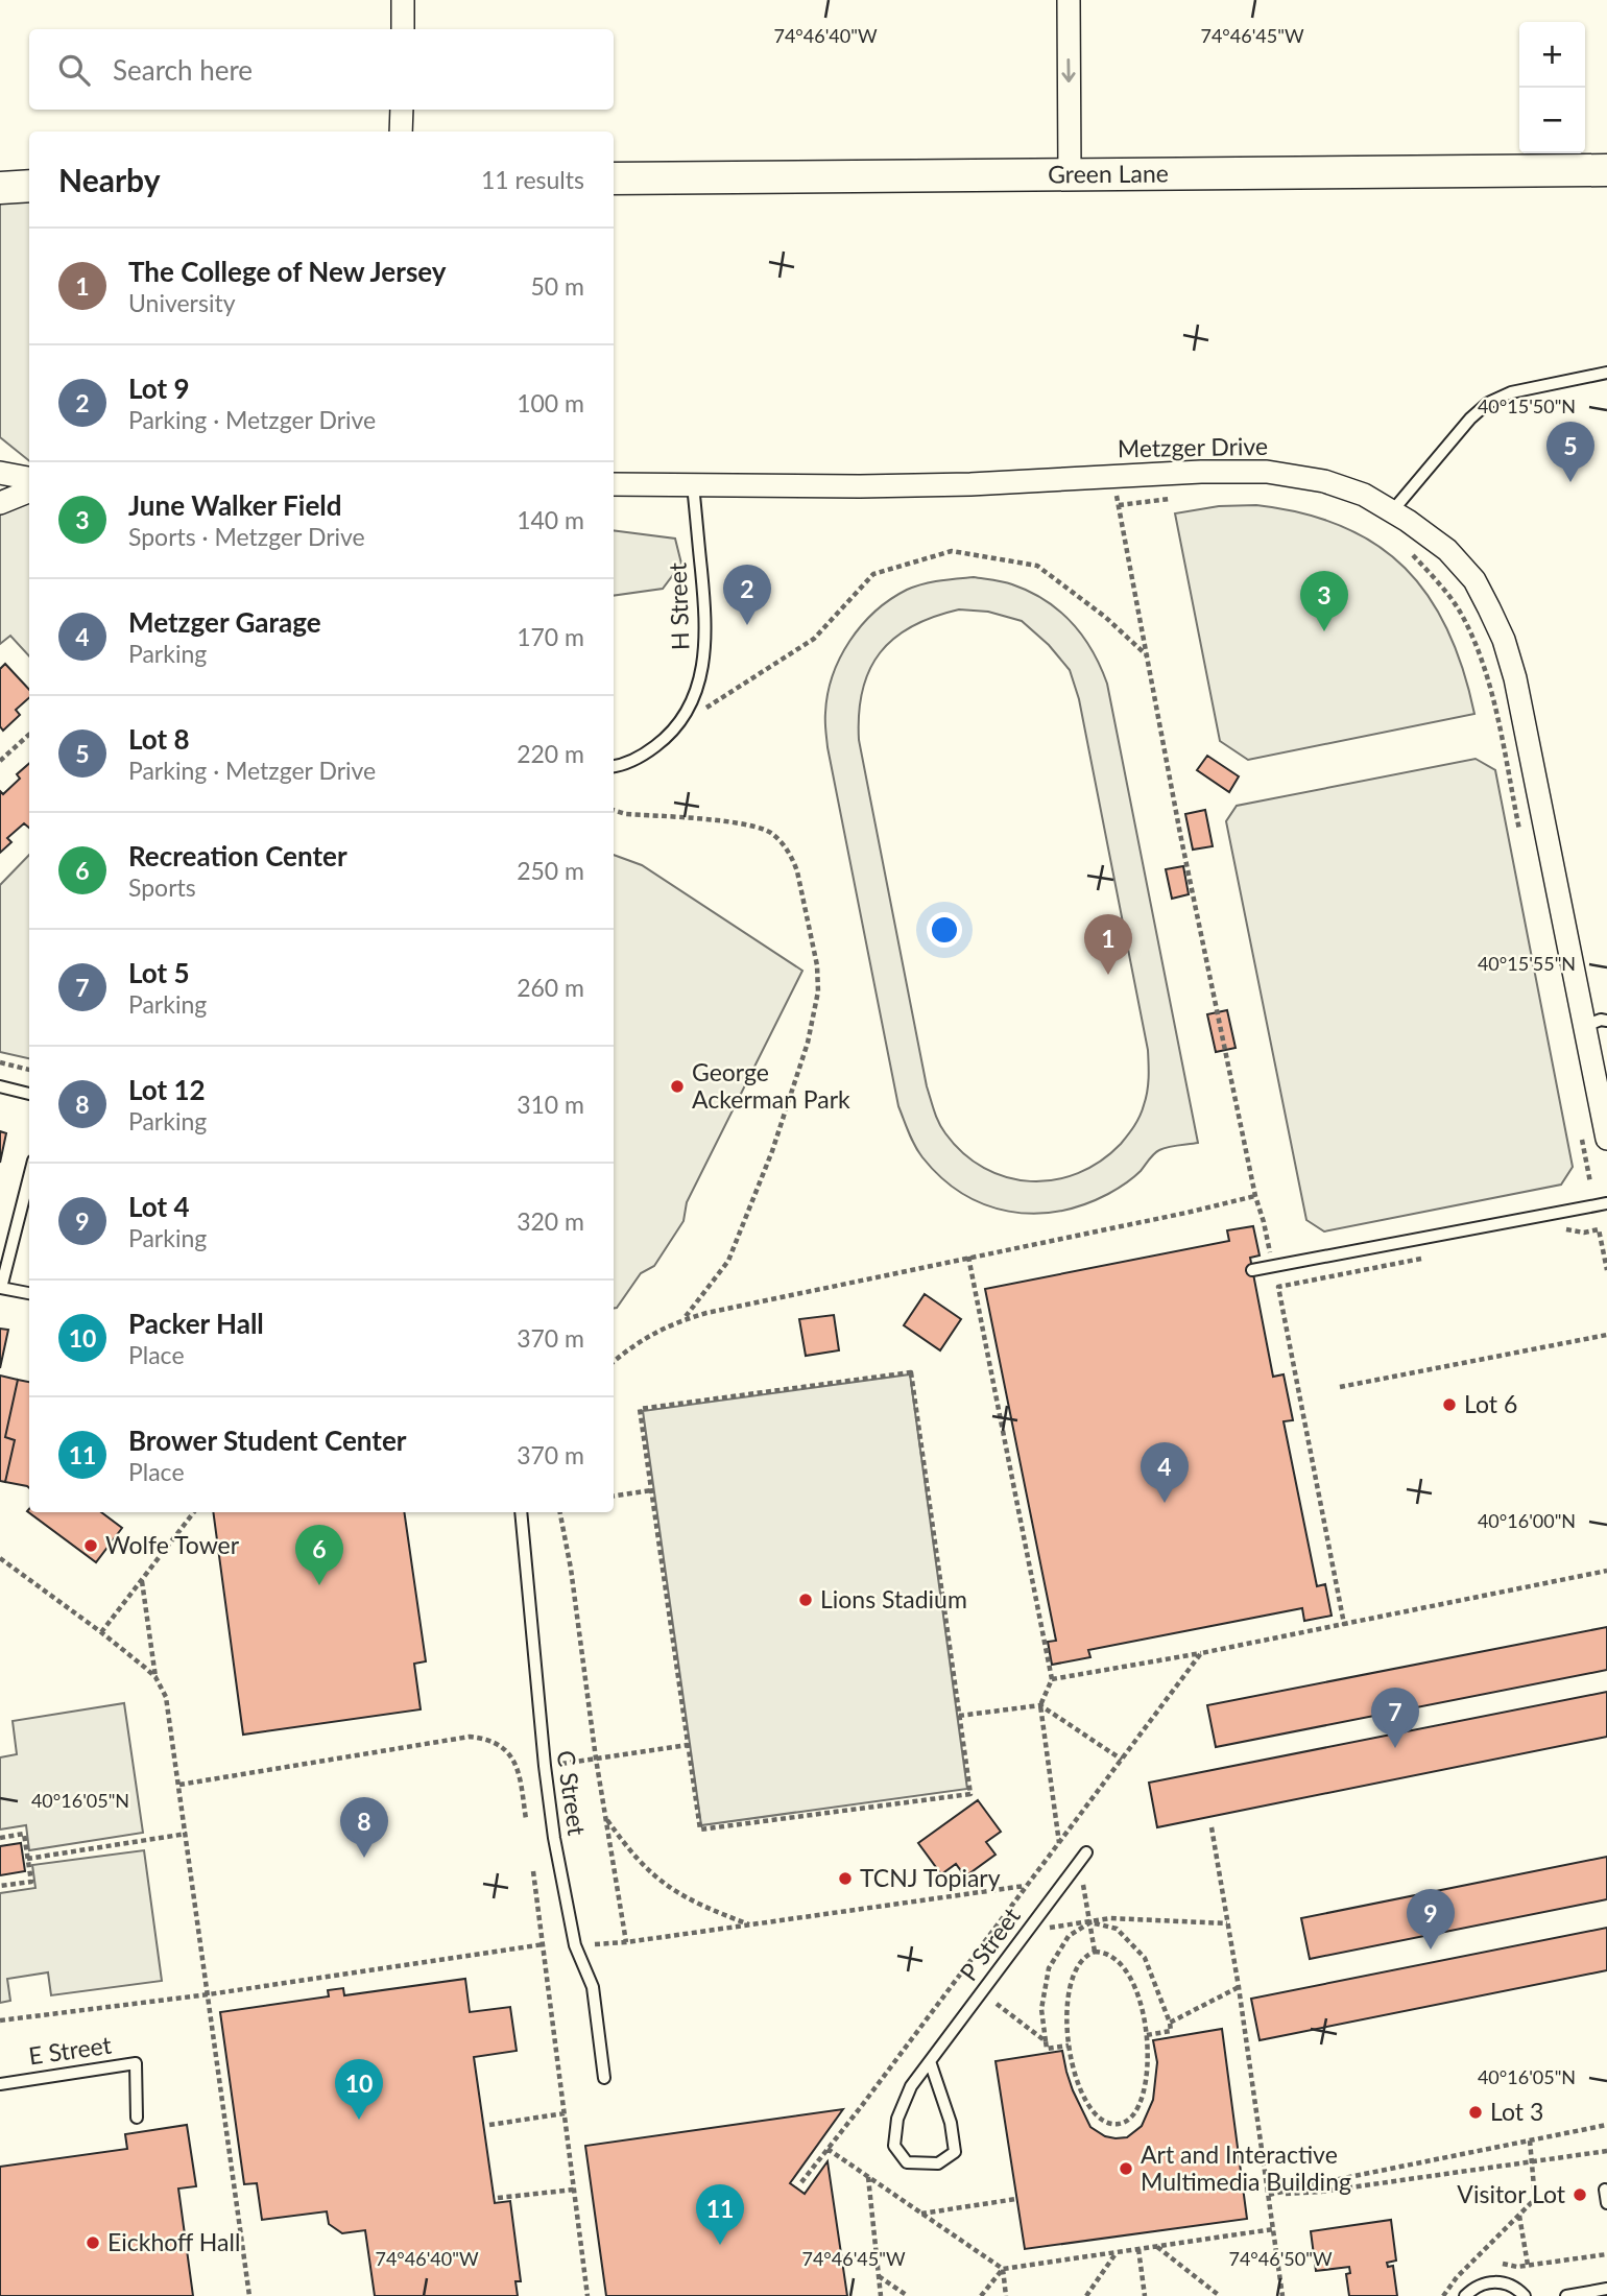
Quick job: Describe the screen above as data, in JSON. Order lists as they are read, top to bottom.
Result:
{
  "streets": {
    "street": ["Green Lane", "Metzger Drive"],
    "lane": [
      "H Street",
      "C Street",
      "P Street",
      "E Street"
    ]
  },
  "crossings": [
    ["Metzger Drive", "H Street"]
  ],
  "places": [
    "George Ackerman Park",
    "Lot 6",
    "Wolfe Tower",
    "Lions Stadium",
    "TCNJ Topiary",
    "Lot 3",
    "Art and Interactive Multimedia Building",
    "Visitor Lot",
    "Eickhoff Hall"
  ],
  "page": {
    "map_buttons": ["+", "−"],
    "search": "Search here",
    "heading": ["Nearby", "11 results"],
    "list": [
      {
        "mark": "1",
        "name": "The College of New Jersey",
        "note": "University",
        "value": "50 m"
      },
      {
        "mark": "2",
        "name": "Lot 9",
        "note": "Parking · Metzger Drive",
        "value": "100 m"
      },
      {
        "mark": "3",
        "name": "June Walker Field",
        "note": "Sports · Metzger Drive",
        "value": "140 m"
      },
      {
        "mark": "4",
        "name": "Metzger Garage",
        "note": "Parking",
        "value": "170 m"
      },
      {
        "mark": "5",
        "name": "Lot 8",
        "note": "Parking · Metzger Drive",
        "value": "220 m"
      },
      {
        "mark": "6",
        "name": "Recreation Center",
        "note": "Sports",
        "value": "250 m"
      },
      {
        "mark": "7",
        "name": "Lot 5",
        "note": "Parking",
        "value": "260 m"
      },
      {
        "mark": "8",
        "name": "Lot 12",
        "note": "Parking",
        "value": "310 m"
      },
      {
        "mark": "9",
        "name": "Lot 4",
        "note": "Parking",
        "value": "320 m"
      },
      {
        "mark": "10",
        "name": "Packer Hall",
        "note": "Place",
        "value": "370 m"
      },
      {
        "mark": "11",
        "name": "Brower Student Center",
        "note": "Place",
        "value": "370 m"
      }
    ],
    "pins": [
      "5",
      "2",
      "3",
      "1",
      "4",
      "6",
      "7",
      "8",
      "9",
      "10",
      "11"
    ]
  },
  "coordinates": [
    "74°46'40\"W",
    "74°46'45\"W",
    "40°15'50\"N",
    "40°15'55\"N",
    "40°16'00\"N",
    "40°16'05\"N",
    "74°46'50\"W"
  ]
}
